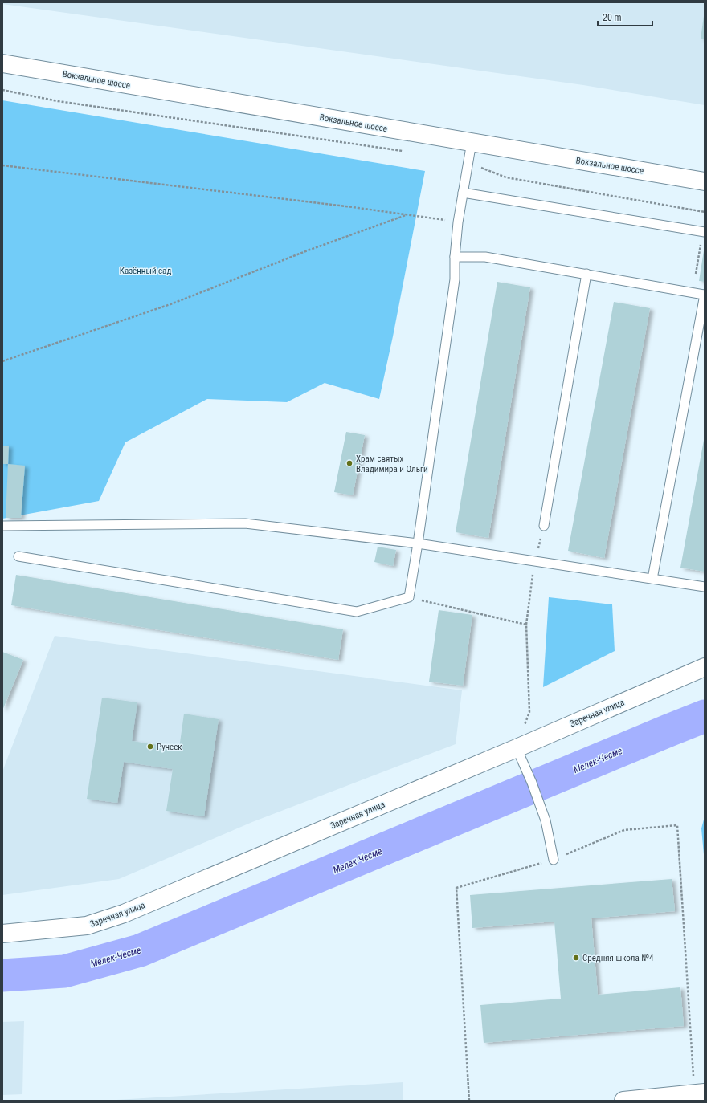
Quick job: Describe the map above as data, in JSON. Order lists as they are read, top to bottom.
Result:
{
  "streets": {
    "street": ["Вокзальное шоссе", "Заречная улица"]
  },
  "water": ["Мелек-Чесме"],
  "parks": ["Казённый сад"],
  "places": ["Храм святых Владимира и Ольги", "Ручеек", "Средняя школа №4"],
  "scale_bar": "20 m"
}
